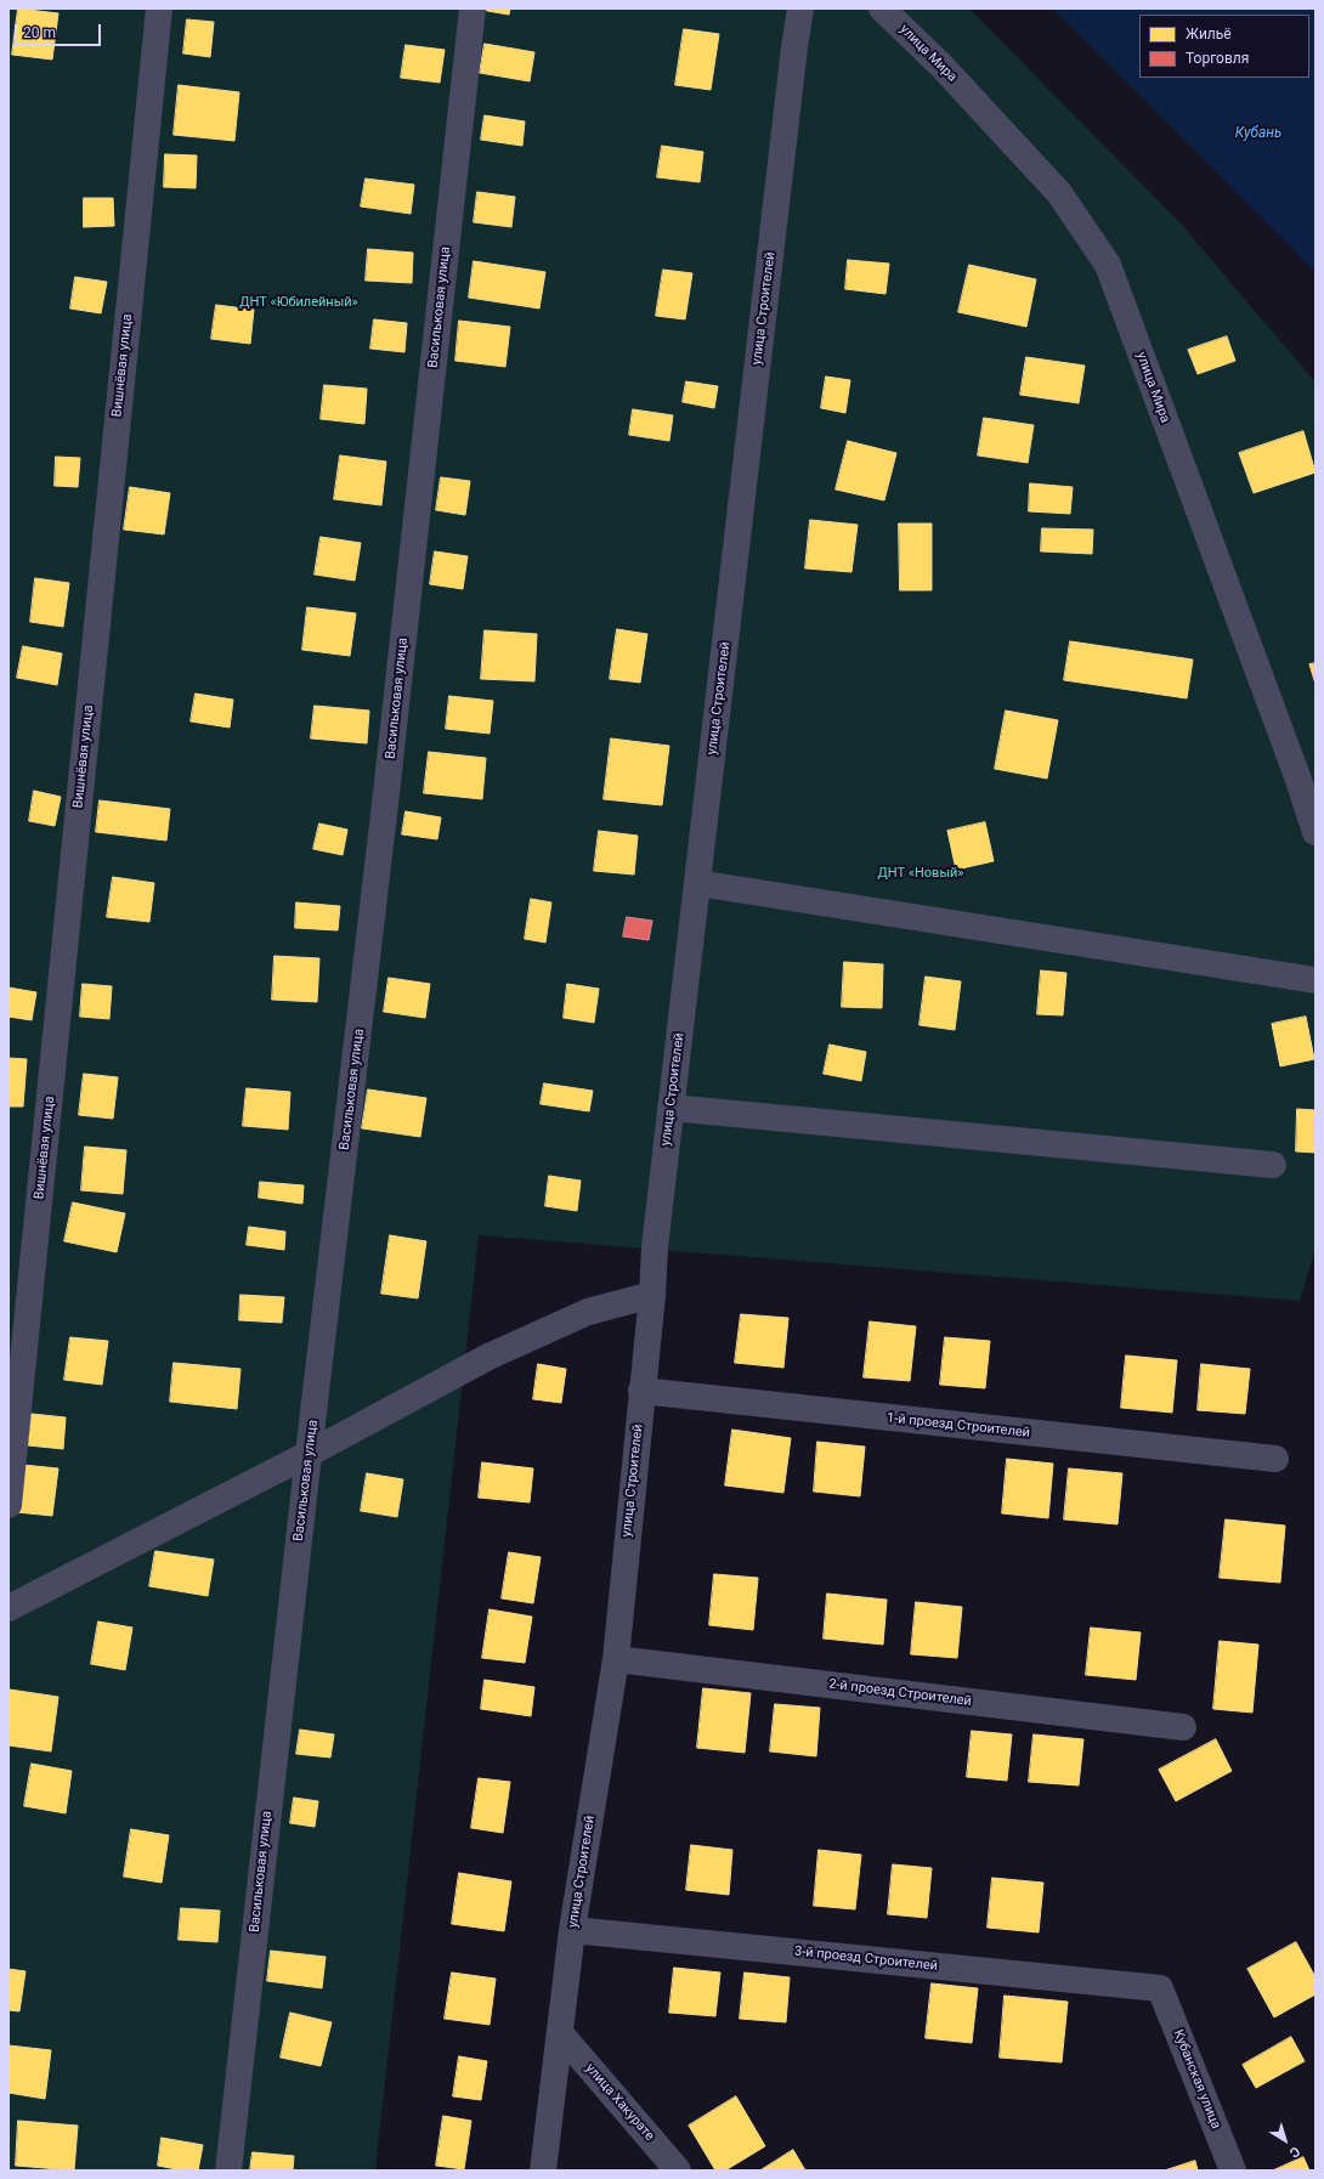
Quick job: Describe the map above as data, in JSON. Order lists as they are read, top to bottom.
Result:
{
  "streets": {
    "street": [
      "улица Мира",
      "Васильковая улица",
      "улица Строителей",
      "Вишнёвая улица",
      "1-й проезд Строителей",
      "2-й проезд Строителей",
      "3-й проезд Строителей",
      "Кубанская улица",
      "улица Хакурате"
    ]
  },
  "crossings": [
    ["улица Строителей", "1-й проезд Строителей"],
    ["улица Строителей", "2-й проезд Строителей"],
    ["улица Строителей", "3-й проезд Строителей"],
    ["улица Строителей", "улица Хакурате"],
    ["3-й проезд Строителей", "Кубанская улица"]
  ],
  "water": ["Кубань"],
  "parks": ["ДНТ «Юбилейный»", "ДНТ «Новый»"],
  "legend": ["Жильё", "Торговля"],
  "scale_bar": "20 m",
  "north": "bottom right"
}
